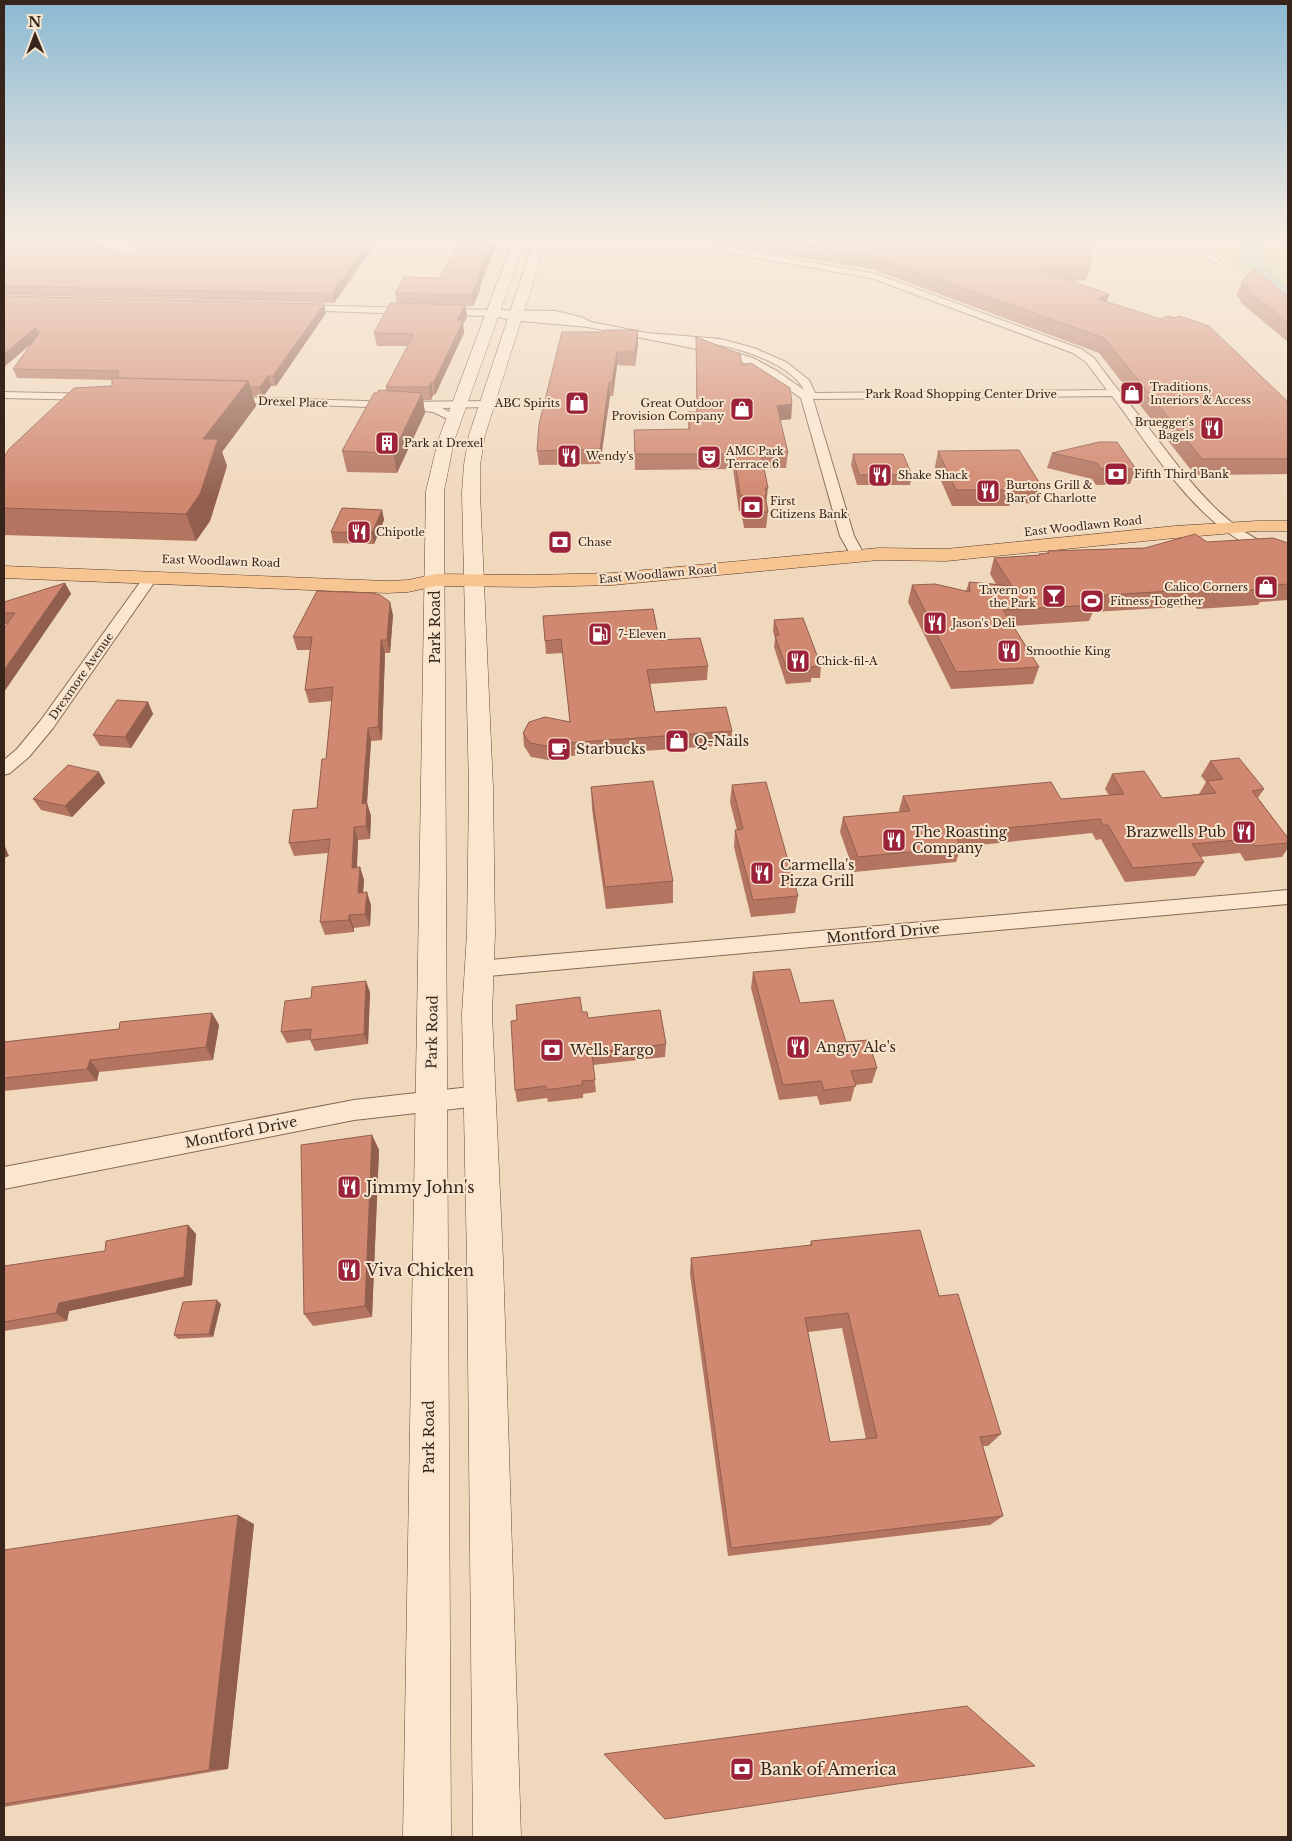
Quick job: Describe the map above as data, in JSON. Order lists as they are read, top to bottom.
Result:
{
  "streets": {
    "main road": ["East Woodlawn Road", "Park Road"],
    "street": [
      "Park Road Shopping Center Drive",
      "Drexel Place",
      "Drexmore Avenue",
      "Montford Drive"
    ]
  },
  "crossings": [
    ["Drexel Place", "Park Road"],
    ["East Woodlawn Road", "Park Road"],
    ["East Woodlawn Road", "Drexmore Avenue"],
    ["Park Road", "Montford Drive"]
  ],
  "places": {
    "shop": [
      "Traditions, Interiors & Access",
      "ABC Spirits",
      "Great Outdoor Provision Company",
      "Calico Corners",
      "Q-Nails"
    ],
    "restaurant": [
      "Bruegger's Bagels",
      "Wendy's",
      "Shake Shack",
      "Burtons Grill & Bar of Charlotte",
      "Chipotle",
      "Jason's Deli",
      "Smoothie King",
      "Chick-fil-A",
      "Brazwells Pub",
      "The Roasting Company",
      "Carmella's Pizza Grill",
      "Angry Ale's",
      "Jimmy John's",
      "Viva Chicken"
    ],
    "building": ["Park at Drexel"],
    "theatre": ["AMC Park Terrace 6"],
    "bank": [
      "Fifth Third Bank",
      "First Citizens Bank",
      "Chase",
      "Wells Fargo",
      "Bank of America"
    ],
    "bar": ["Tavern on the Park"],
    "sports": ["Fitness Together"],
    "fuel station": ["7-Eleven"],
    "cafe": ["Starbucks"]
  },
  "north": "top"
}
